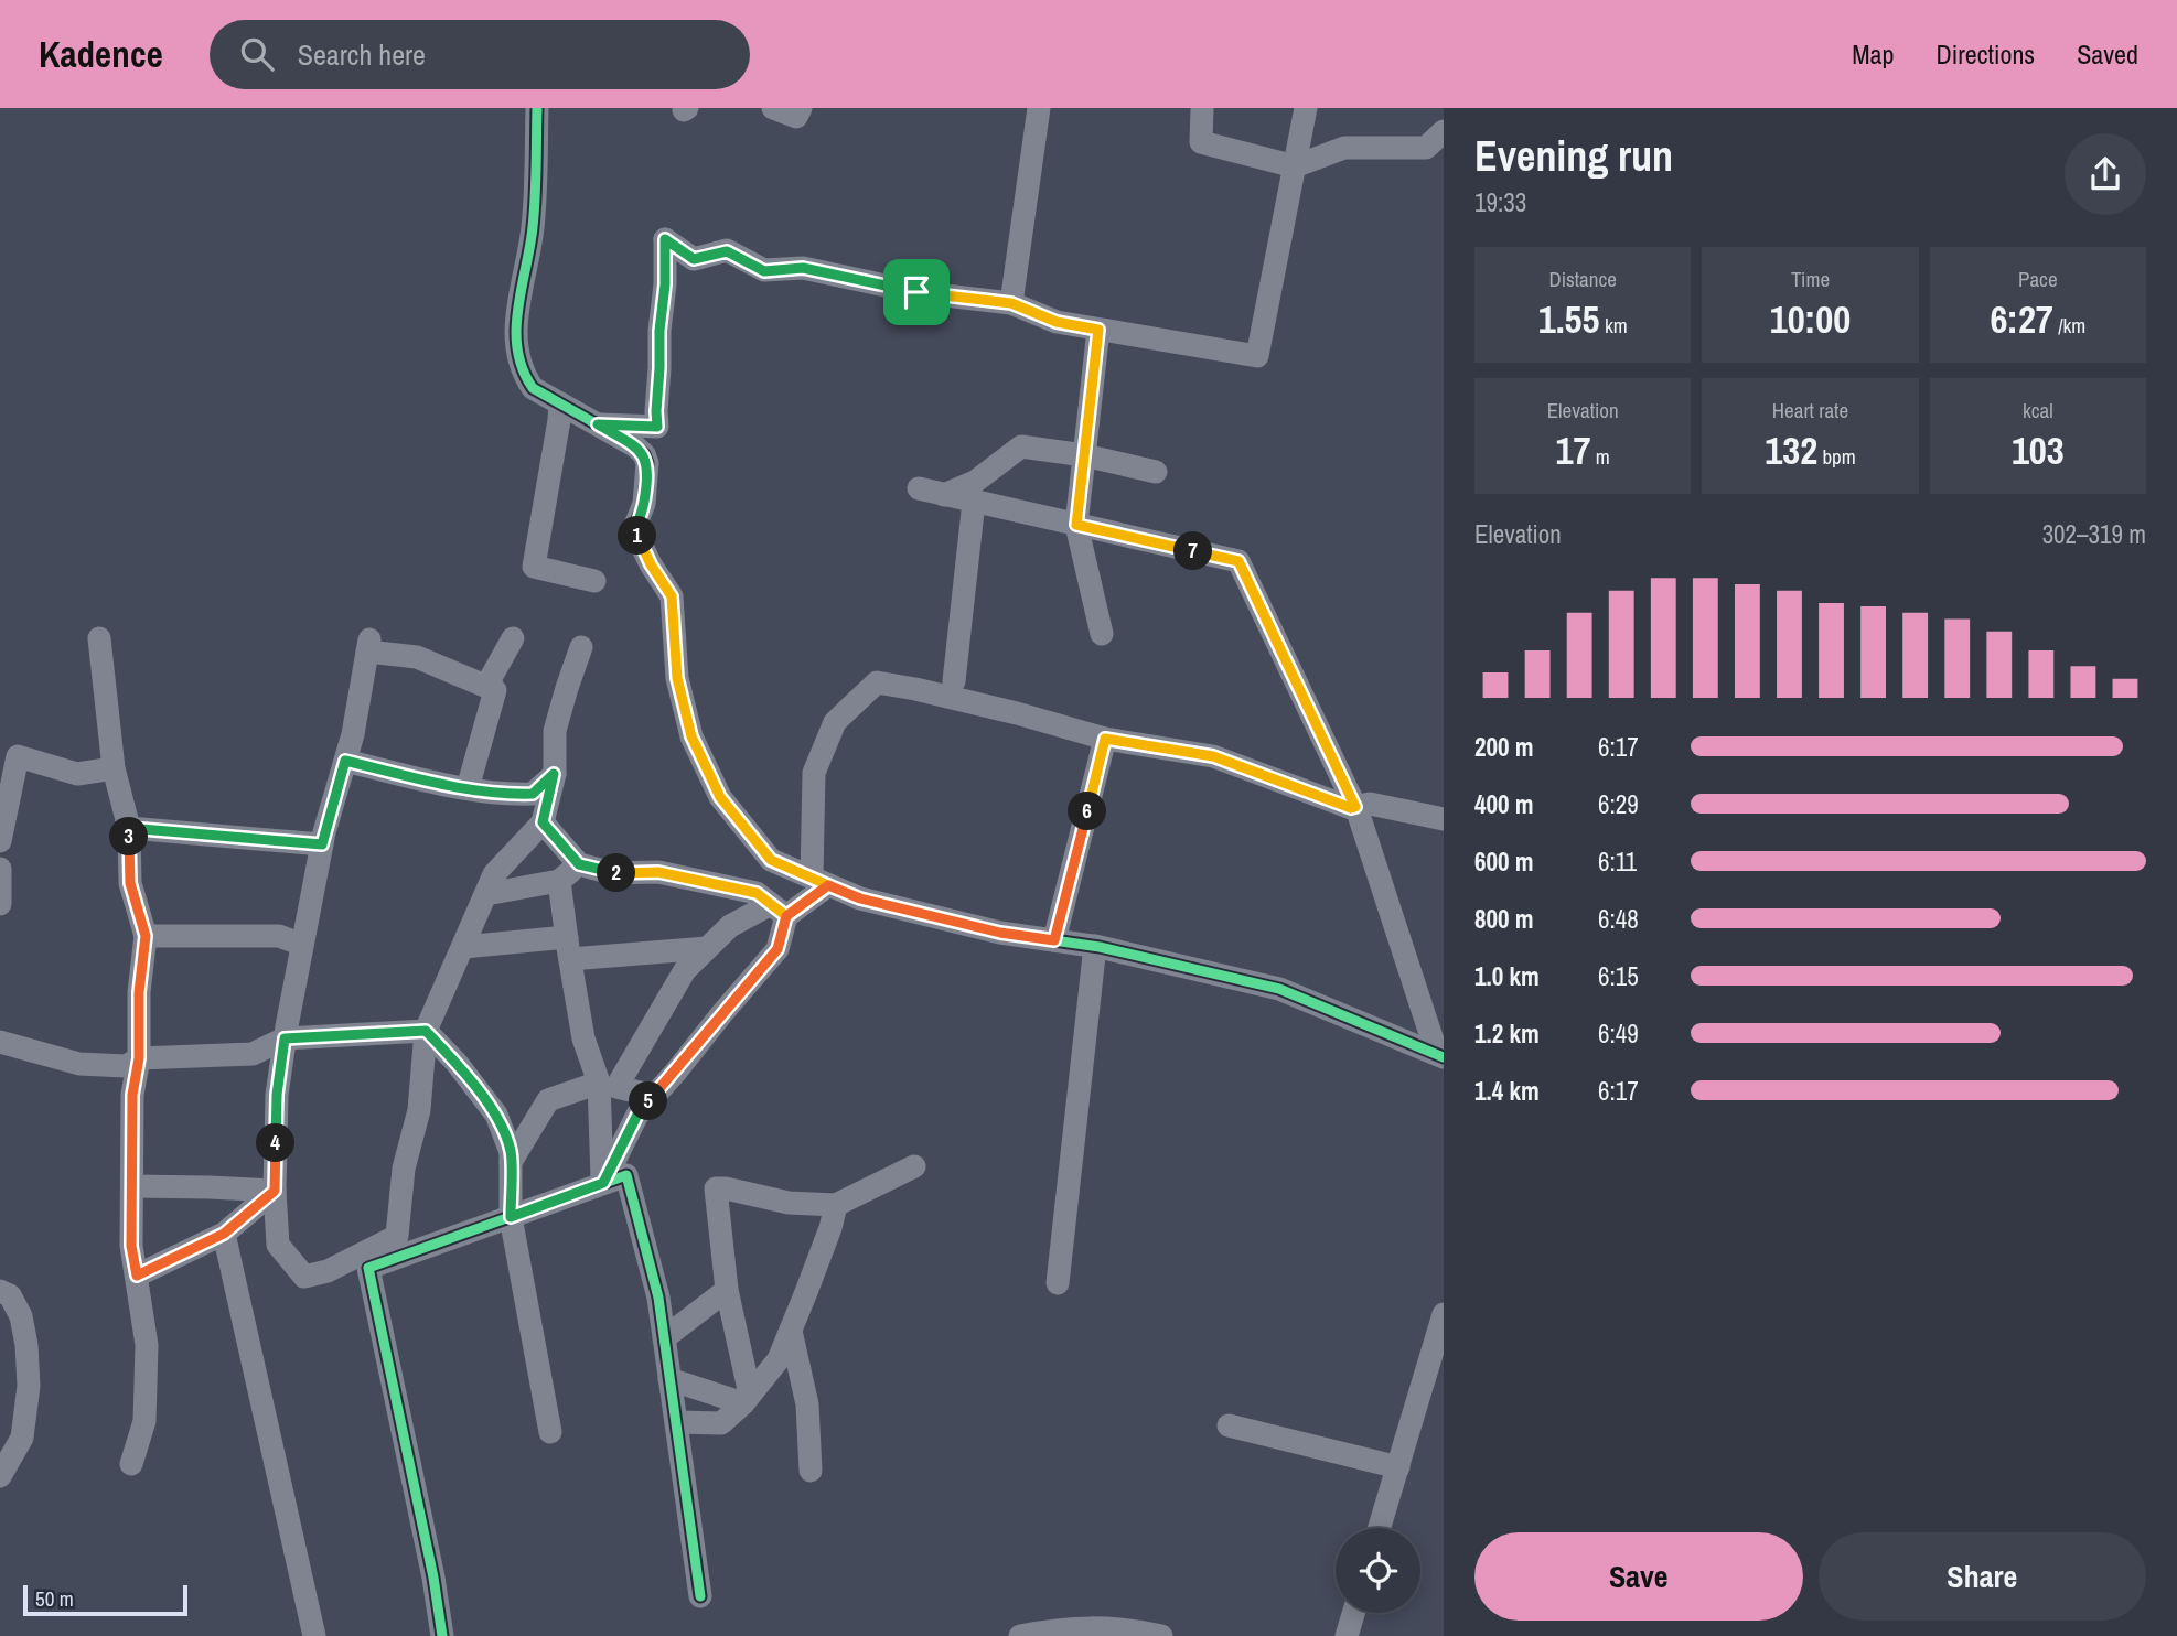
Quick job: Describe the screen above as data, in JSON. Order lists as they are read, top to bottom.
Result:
{
  "scale_bar": "50 m",
  "page": {
    "header": "Kadence",
    "search": "Search here",
    "nav": ["Map", "Directions", "Saved"],
    "heading": ["Evening run", "19:33"],
    "stats": [
      ["Distance", "1.55 km"],
      ["Time", "10:00"],
      ["Pace", "6:27 /km"],
      ["Elevation", "17 m"],
      ["Heart rate", "132 bpm"],
      ["kcal", "103"]
    ],
    "chart": ["Elevation", "302–319 m"],
    "pins": [
      "1",
      "7",
      "6",
      "3",
      "2",
      "5",
      "4"
    ],
    "list": [
      {
        "name": "200 m",
        "note": "6:17"
      },
      {
        "name": "400 m",
        "note": "6:29"
      },
      {
        "name": "600 m",
        "note": "6:11"
      },
      {
        "name": "800 m",
        "note": "6:48"
      },
      {
        "name": "1.0 km",
        "note": "6:15"
      },
      {
        "name": "1.2 km",
        "note": "6:49"
      },
      {
        "name": "1.4 km",
        "note": "6:17"
      }
    ],
    "buttons": ["Save", "Share"],
    "scale": "50 m"
  }
}
